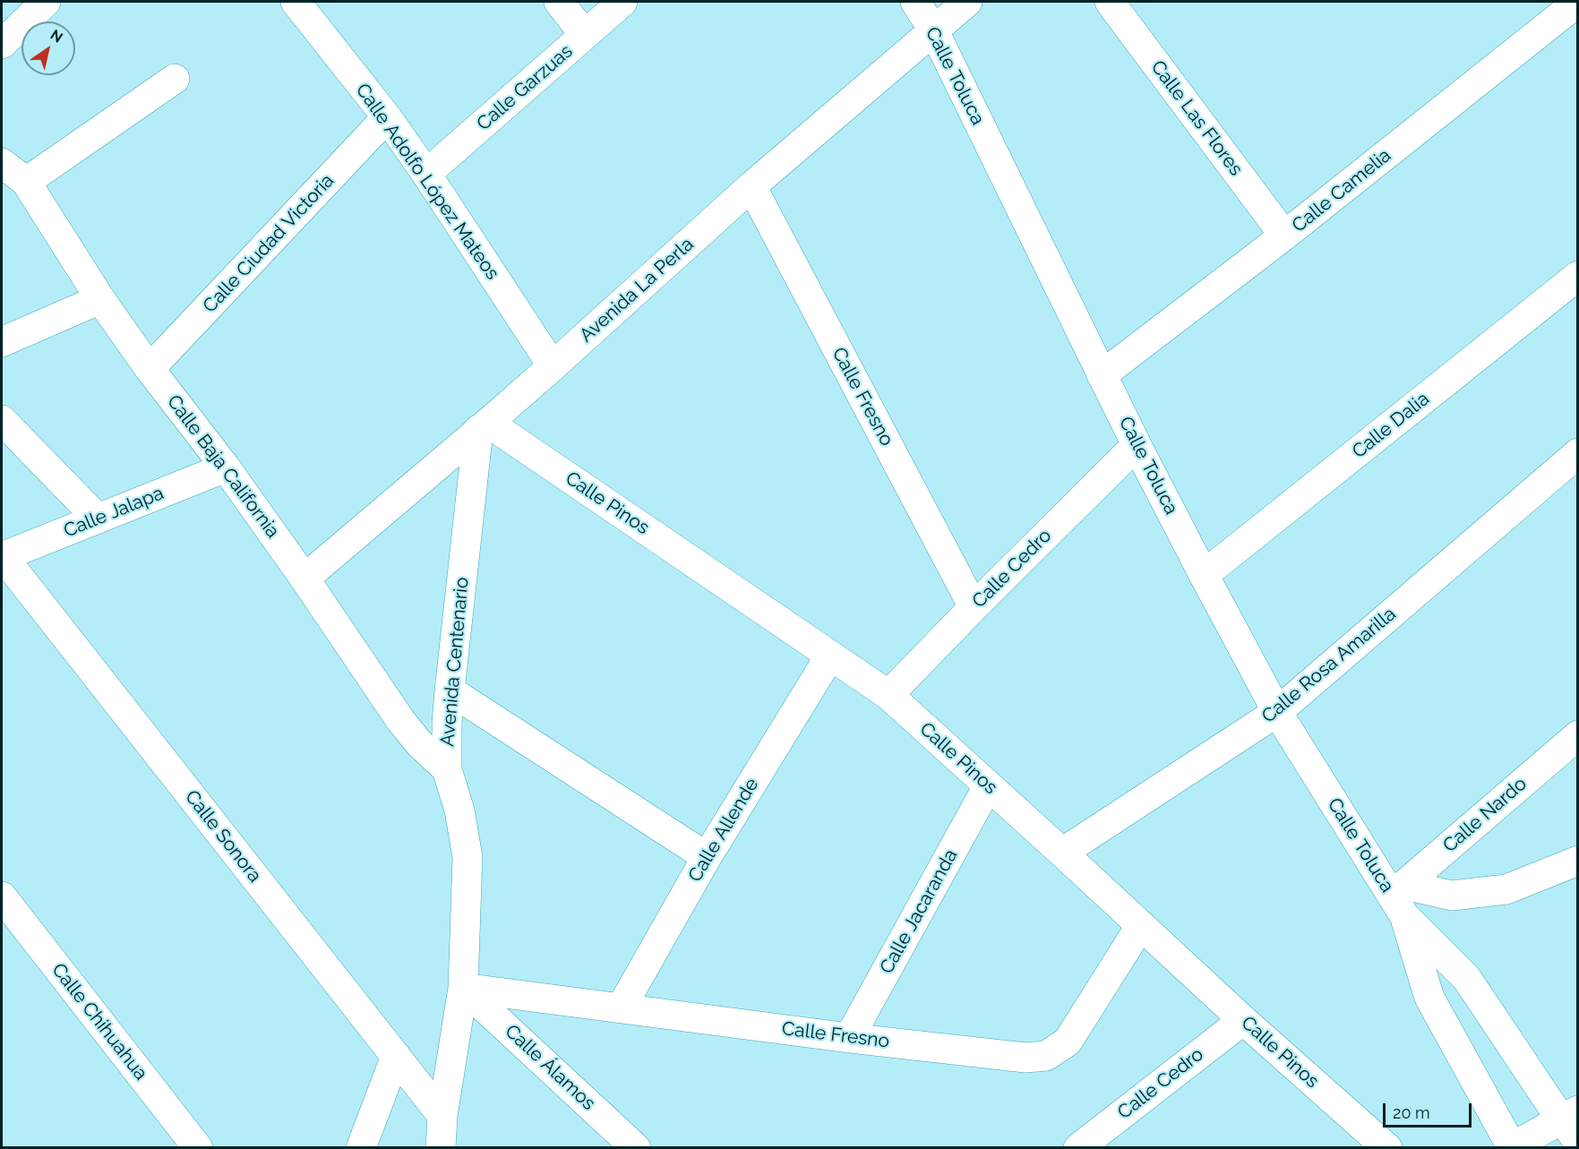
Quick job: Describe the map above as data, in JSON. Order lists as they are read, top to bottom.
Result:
{
  "streets": {
    "street": [
      "Calle Toluca",
      "Calle Garzuas",
      "Calle Las Flores",
      "Calle Adolfo López Mateos",
      "Calle Camelia",
      "Calle Ciudad Victoria",
      "Avenida La Perla",
      "Calle Fresno",
      "Calle Dalia",
      "Calle Baja California",
      "Calle Pinos",
      "Calle Jalapa",
      "Calle Cedro",
      "Avenida Centenario",
      "Calle Rosa Amarilla",
      "Calle Nardo",
      "Calle Allende",
      "Calle Sonora",
      "Calle Jacaranda",
      "Calle Chihuahua",
      "Calle Álamos"
    ]
  },
  "crossings": [
    ["Calle Toluca", "Calle Camelia"],
    ["Calle Toluca", "Avenida La Perla"],
    ["Calle Toluca", "Calle Dalia"],
    ["Calle Toluca", "Calle Cedro"],
    ["Calle Toluca", "Calle Rosa Amarilla"],
    ["Calle Toluca", "Calle Nardo"],
    ["Calle Garzuas", "Calle Adolfo López Mateos"],
    ["Calle Las Flores", "Calle Camelia"],
    ["Calle Adolfo López Mateos", "Calle Ciudad Victoria"],
    ["Calle Adolfo López Mateos", "Avenida La Perla"],
    ["Calle Ciudad Victoria", "Calle Baja California"],
    ["Avenida La Perla", "Calle Fresno"],
    ["Avenida La Perla", "Calle Baja California"],
    ["Avenida La Perla", "Calle Pinos"],
    ["Avenida La Perla", "Avenida Centenario"],
    ["Calle Fresno", "Calle Pinos"],
    ["Calle Fresno", "Calle Cedro"],
    ["Calle Fresno", "Avenida Centenario"],
    ["Calle Fresno", "Calle Allende"],
    ["Calle Fresno", "Calle Jacaranda"],
    ["Calle Fresno", "Calle Álamos"],
    ["Calle Baja California", "Calle Jalapa"],
    ["Calle Baja California", "Avenida Centenario"],
    ["Calle Pinos", "Calle Cedro"],
    ["Calle Pinos", "Avenida Centenario"],
    ["Calle Pinos", "Calle Rosa Amarilla"],
    ["Calle Pinos", "Calle Allende"],
    ["Calle Pinos", "Calle Jacaranda"],
    ["Calle Jalapa", "Calle Sonora"],
    ["Avenida Centenario", "Calle Sonora"],
    ["Avenida Centenario", "Calle Álamos"]
  ],
  "scale_bar": "20 m",
  "north": "top right"
}
